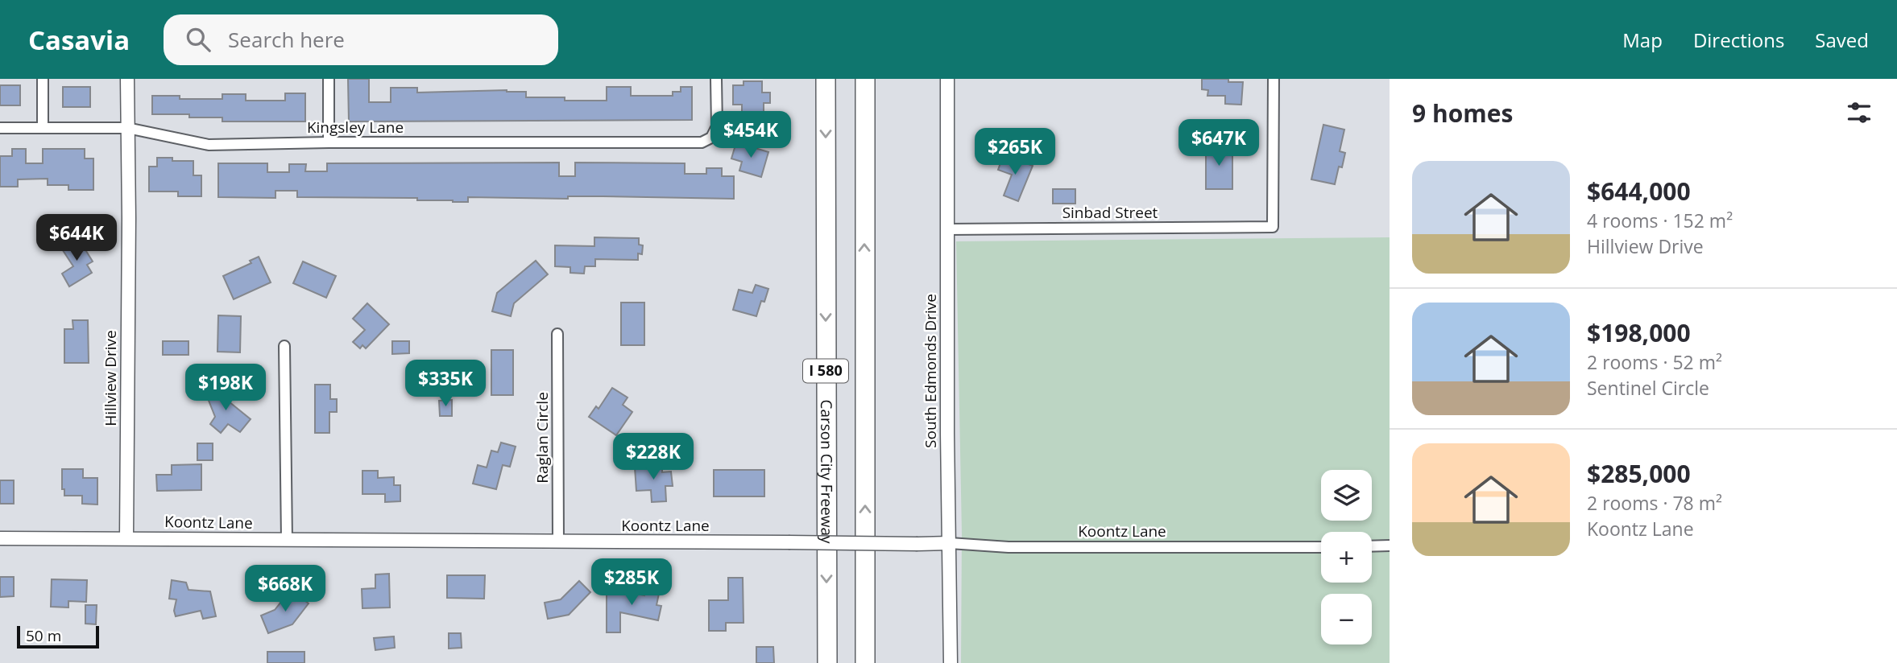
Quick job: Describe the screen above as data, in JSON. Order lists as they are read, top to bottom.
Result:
{
  "streets": {
    "highway": ["I 580", "Carson City Freeway"],
    "street": [
      "Kingsley Lane",
      "Sinbad Street",
      "South Edmonds Drive",
      "Hillview Drive",
      "Raglan Circle",
      "Koontz Lane"
    ]
  },
  "crossings": [
    ["Kingsley Lane", "Hillview Drive"],
    ["Sinbad Street", "South Edmonds Drive"],
    ["South Edmonds Drive", "Koontz Lane"],
    ["Hillview Drive", "Koontz Lane"],
    ["Raglan Circle", "Koontz Lane"]
  ],
  "scale_bar": "50 m",
  "page": {
    "header": "Casavia",
    "search": "Search here",
    "nav": ["Map", "Directions", "Saved"],
    "heading": "9 homes",
    "price": [
      "$454K",
      "$647K",
      "$265K",
      "$644K",
      "$335K",
      "$198K",
      "$228K",
      "$285K",
      "$668K"
    ],
    "list": [
      {
        "name": "$644,000",
        "note": "4 rooms · 152 m² · Hillview Drive"
      },
      {
        "name": "$198,000",
        "note": "2 rooms · 52 m² · Sentinel Circle"
      },
      {
        "name": "$285,000",
        "note": "2 rooms · 78 m² · Koontz Lane"
      }
    ],
    "map_buttons": ["+", "−"],
    "scale": "50 m"
  }
}
